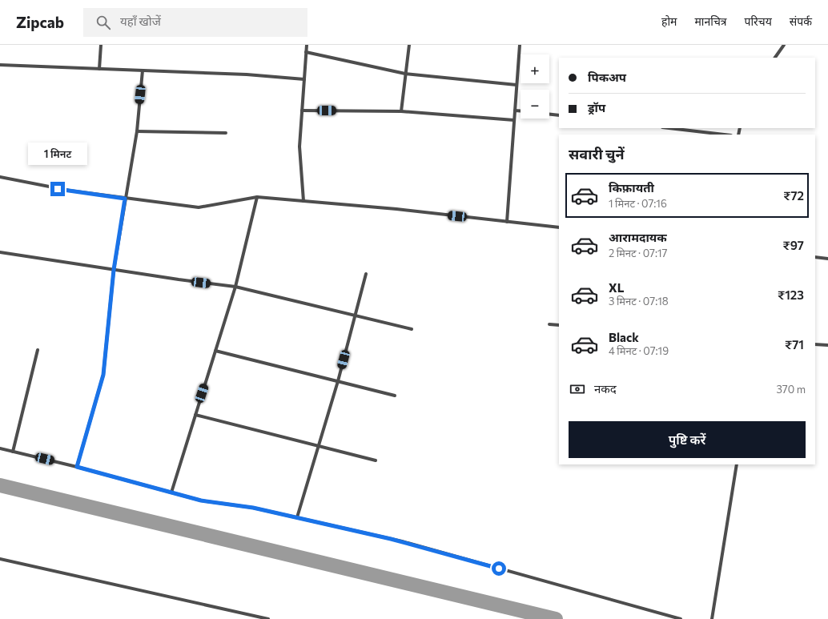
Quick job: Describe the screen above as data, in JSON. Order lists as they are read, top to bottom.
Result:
{
  "page": {
    "header": "Zipcab",
    "search": "यहाँ खोजें",
    "nav": [
      "होम",
      "मानचित्र",
      "परिचय",
      "संपर्क"
    ],
    "map_buttons": ["+", "−"],
    "banner": ["पिकअप", "ड्रॉप"],
    "heading": "सवारी चुनें",
    "bubble": "1 मिनट",
    "list": [
      {
        "name": "किफ़ायती",
        "note": "1 मिनट · 07:16",
        "value": "₹72"
      },
      {
        "name": "आरामदायक",
        "note": "2 मिनट · 07:17",
        "value": "₹97"
      },
      {
        "name": "XL",
        "note": "3 मिनट · 07:18",
        "value": "₹123"
      },
      {
        "name": "Black",
        "note": "4 मिनट · 07:19",
        "value": "₹71"
      }
    ],
    "pay": ["नकद", "370 m"],
    "buttons": "पुष्टि करें"
  }
}
